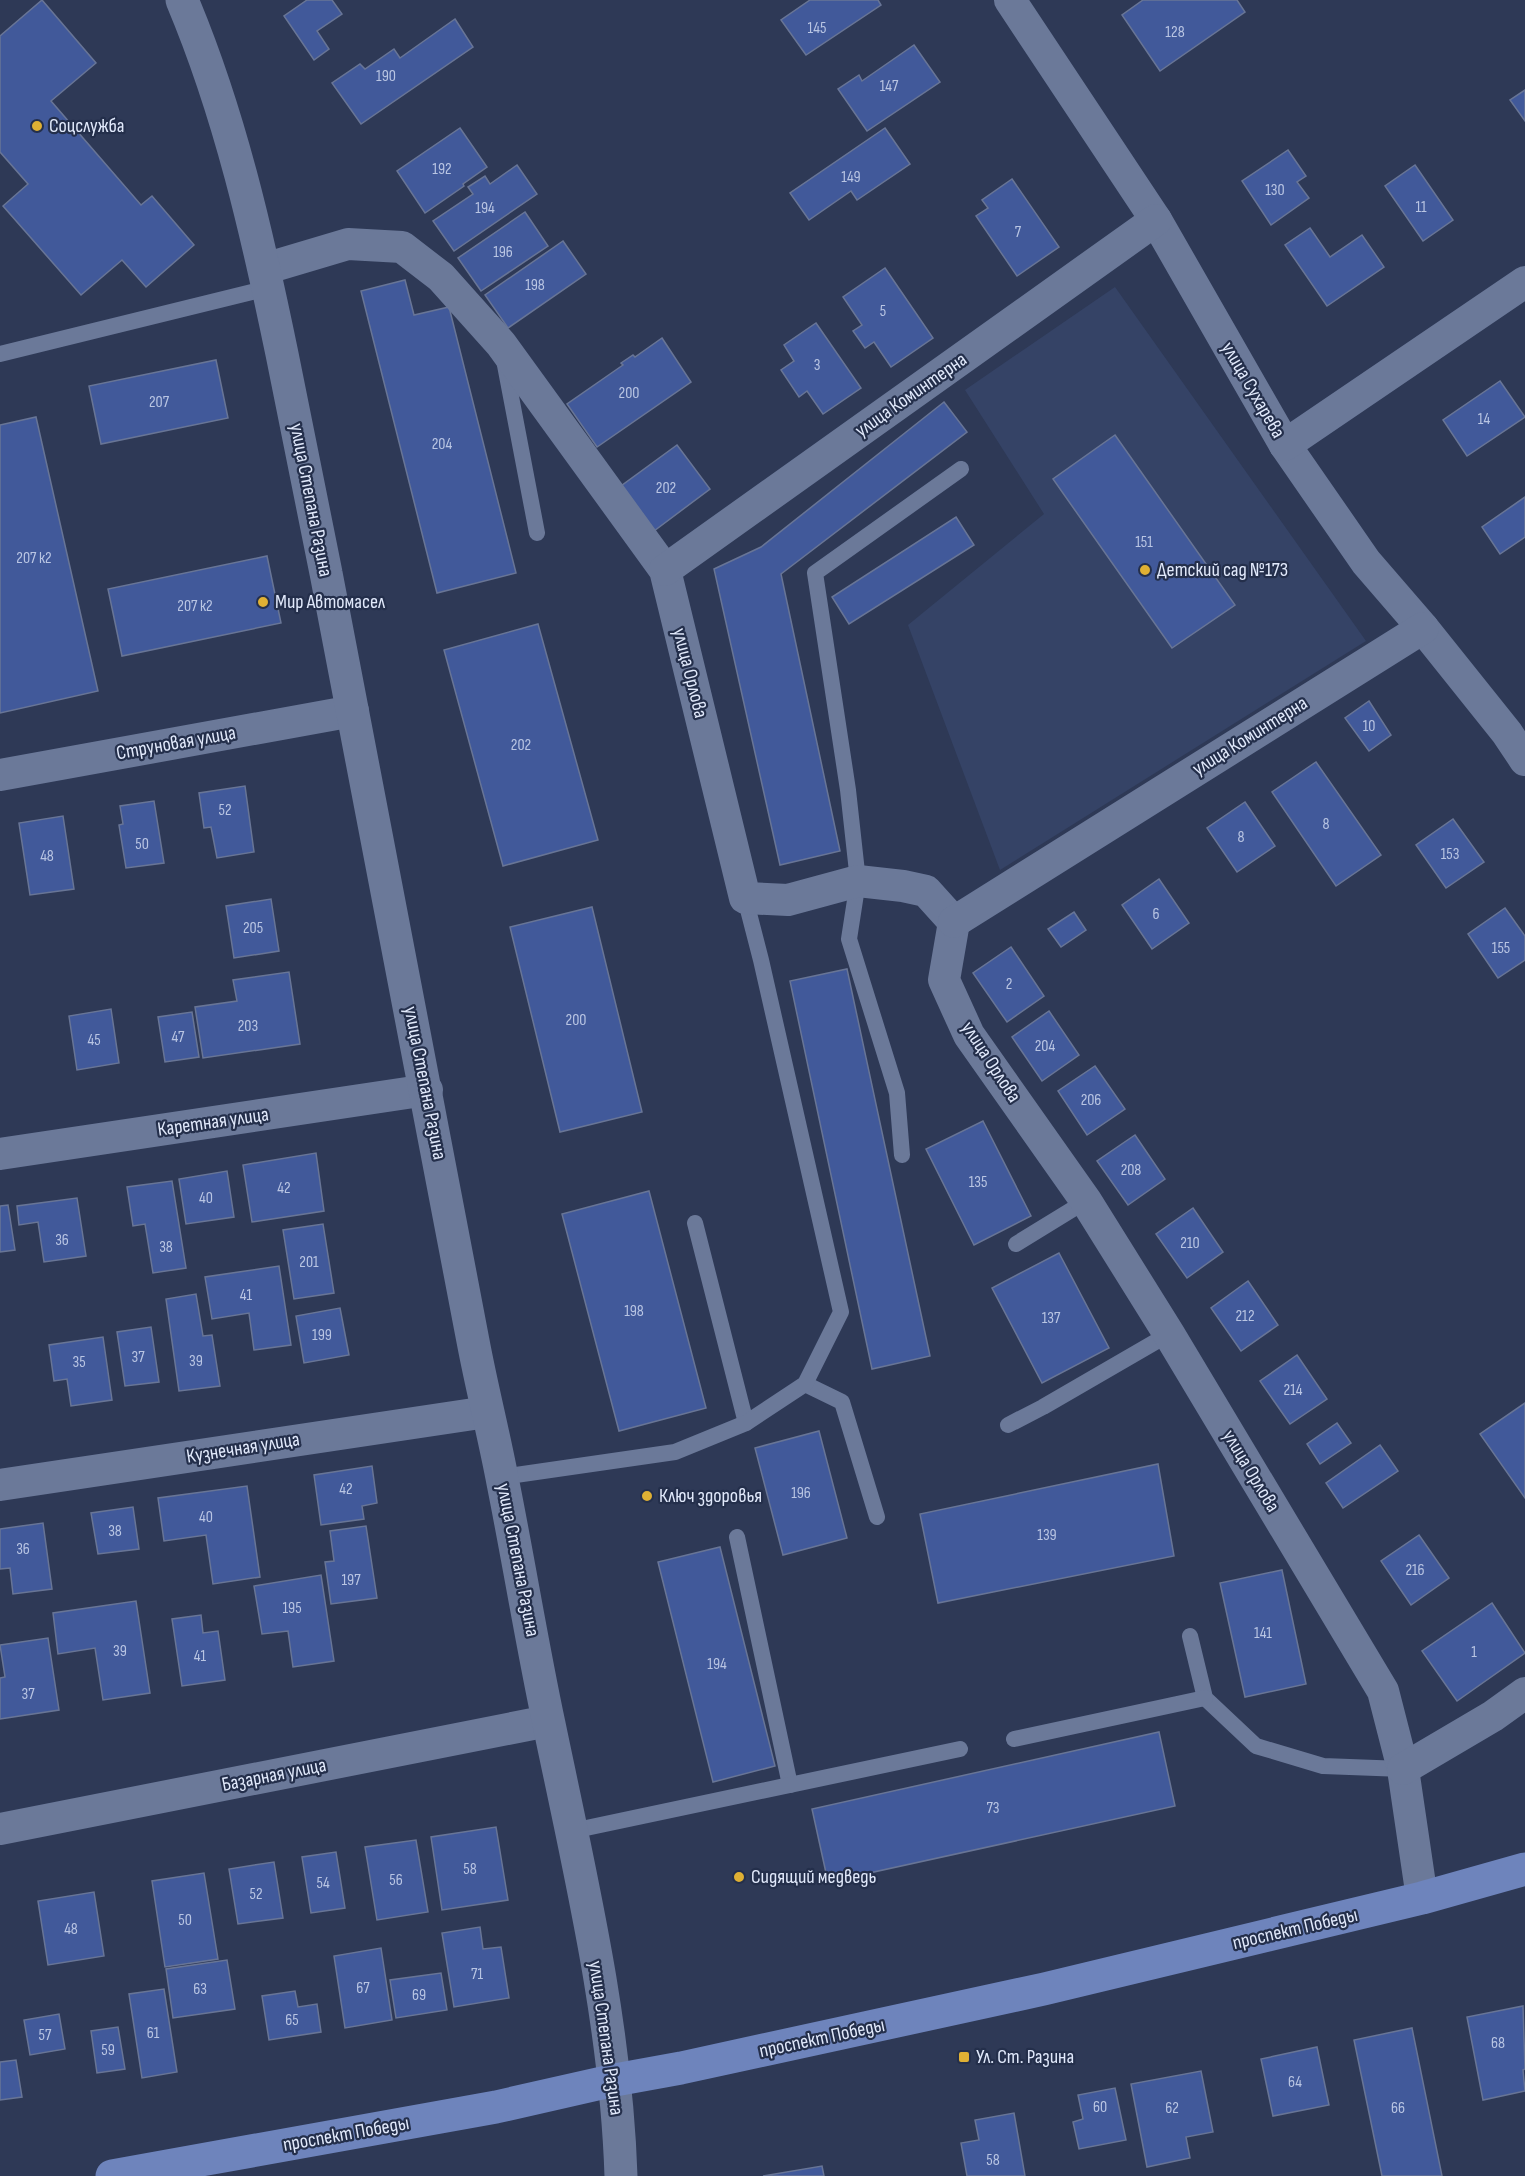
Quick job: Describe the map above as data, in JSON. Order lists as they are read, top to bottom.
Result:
{
  "streets": {
    "main road": ["улица Степана Разина", "проспект Победы"],
    "street": [
      "улица Сухарева",
      "улица Коминтерна",
      "улица Орлова",
      "Струновая улица",
      "Каретная улица",
      "Кузнечная улица",
      "Базарная улица"
    ]
  },
  "crossings": [
    ["улица Сухарева", "улица Коминтерна"],
    ["улица Коминтерна", "улица Орлова"],
    ["улица Степана Разина", "улица Орлова"],
    ["улица Степана Разина", "Струновая улица"],
    ["улица Степана Разина", "Каретная улица"],
    ["улица Степана Разина", "Кузнечная улица"],
    ["улица Степана Разина", "Базарная улица"],
    ["улица Степана Разина", "проспект Победы"],
    ["улица Орлова", "проспект Победы"]
  ],
  "places": {
    "other": [
      "Соцслужба",
      "Детский сад №173",
      "Мир Автомасел",
      "Ключ здоровья",
      "Сидящий медведь"
    ],
    "transit": ["Ул. Ст. Разина"]
  },
  "house_numbers": [
    "145",
    "128",
    "190",
    "147",
    "192",
    "149",
    "130",
    "11",
    "194",
    "7",
    "196",
    "198",
    "5",
    "3",
    "200",
    "207",
    "14",
    "204",
    "202",
    "151",
    "207 к2",
    "207 к2",
    "10",
    "202",
    "52",
    "8",
    "8",
    "50",
    "153",
    "48",
    "6",
    "205",
    "155",
    "2",
    "200",
    "203",
    "47",
    "45",
    "204",
    "206",
    "208",
    "135",
    "42",
    "40",
    "36",
    "210",
    "38",
    "201",
    "41",
    "198",
    "212",
    "137",
    "199",
    "37",
    "39",
    "35",
    "214",
    "42",
    "196",
    "40",
    "38",
    "139",
    "36",
    "216",
    "197",
    "195",
    "141",
    "39",
    "1",
    "41",
    "194",
    "37",
    "73",
    "58",
    "56",
    "54",
    "52",
    "50",
    "48",
    "71",
    "67",
    "63",
    "69",
    "65",
    "61",
    "57",
    "68",
    "59",
    "64",
    "60",
    "62",
    "66",
    "58"
  ]
}
